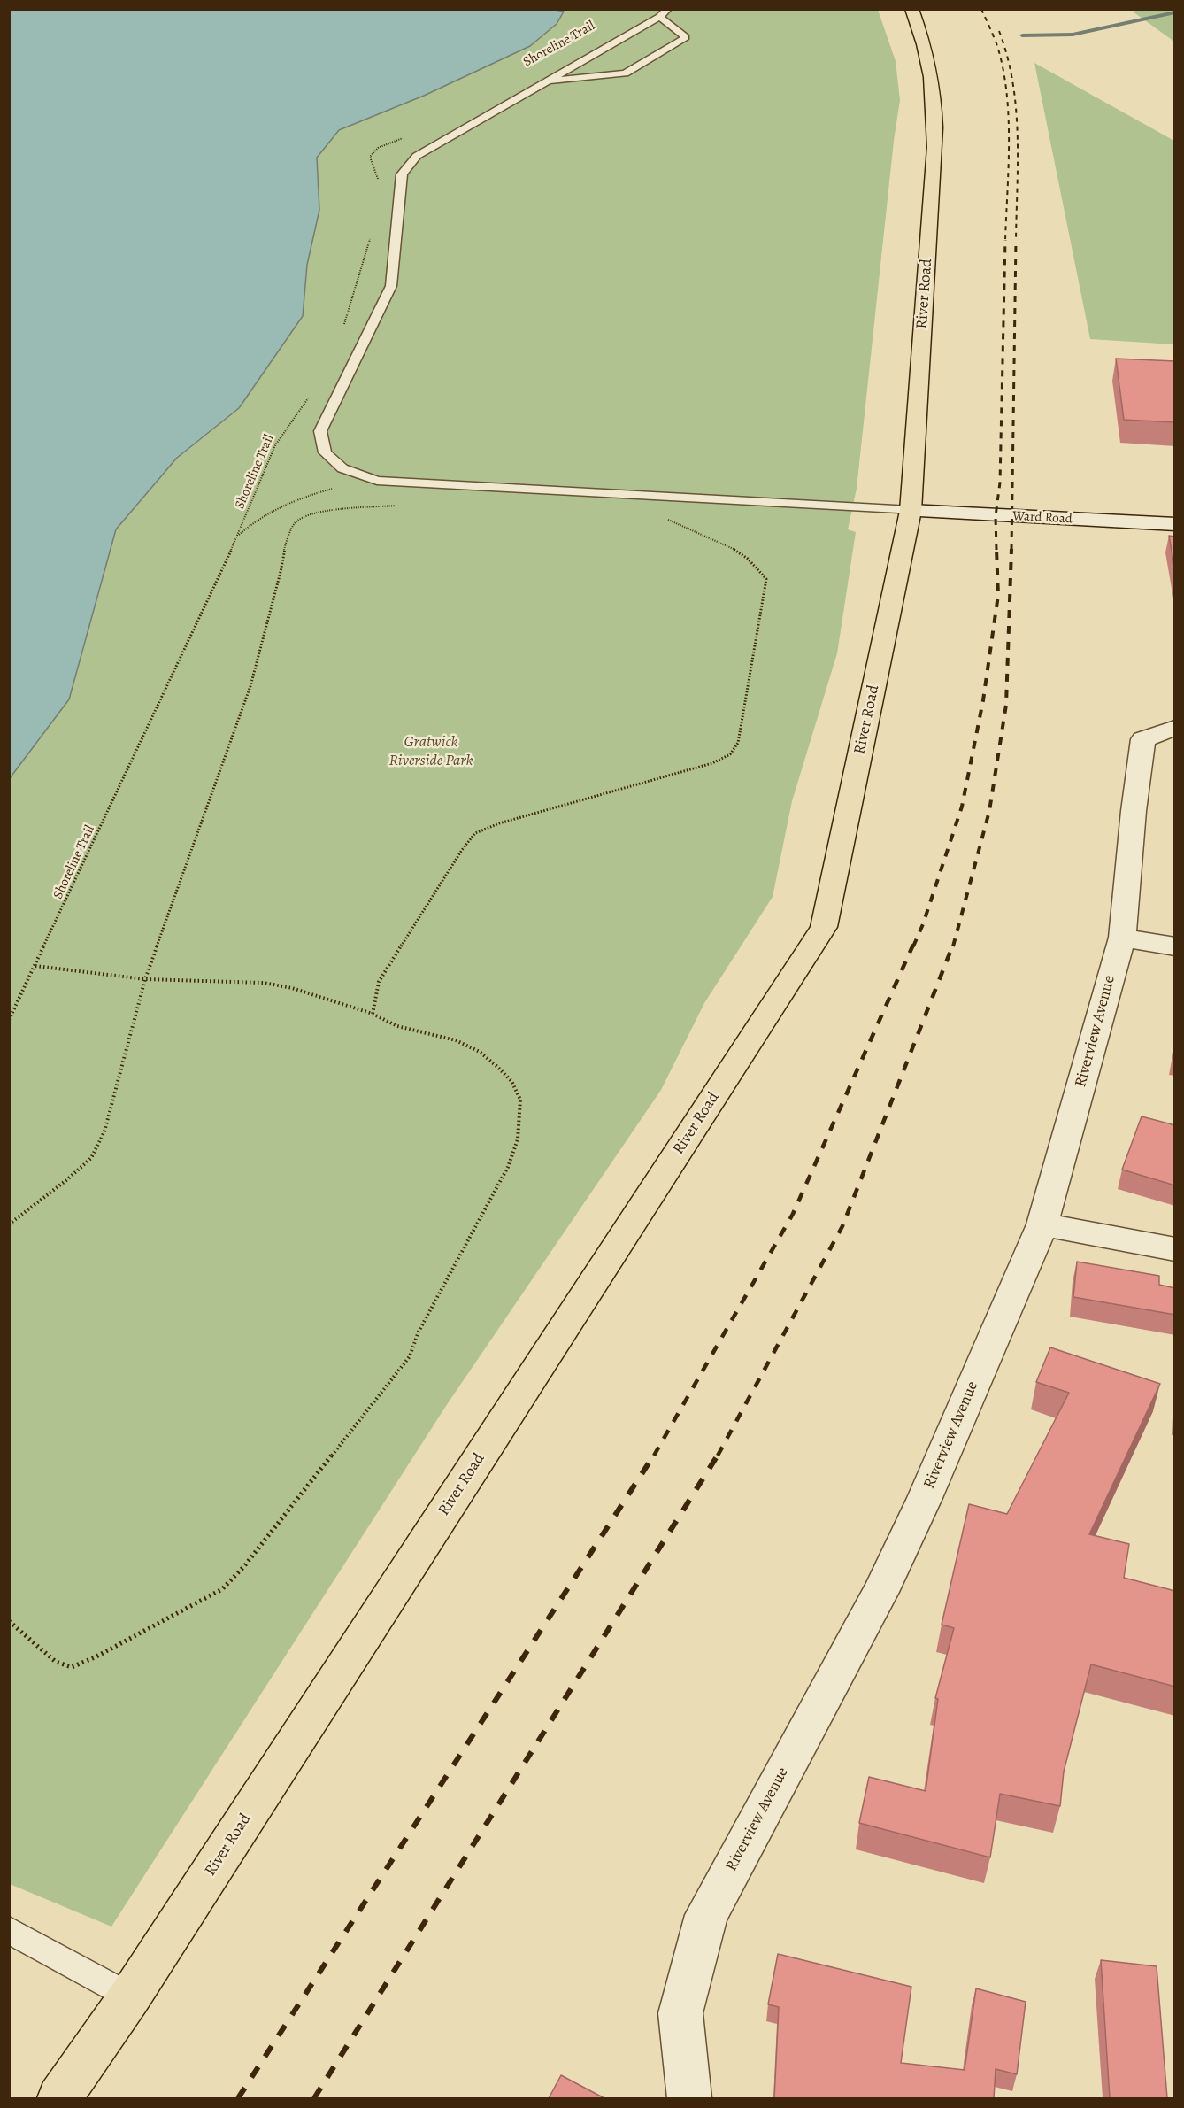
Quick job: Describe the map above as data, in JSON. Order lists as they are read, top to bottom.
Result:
{
  "streets": {
    "main road": ["River Road"],
    "street": ["Ward Road", "Riverview Avenue"],
    "path": ["Shoreline Trail"]
  },
  "crossings": [
    ["River Road", "Ward Road"]
  ],
  "parks": ["Gratwick Riverside Park"]
}
